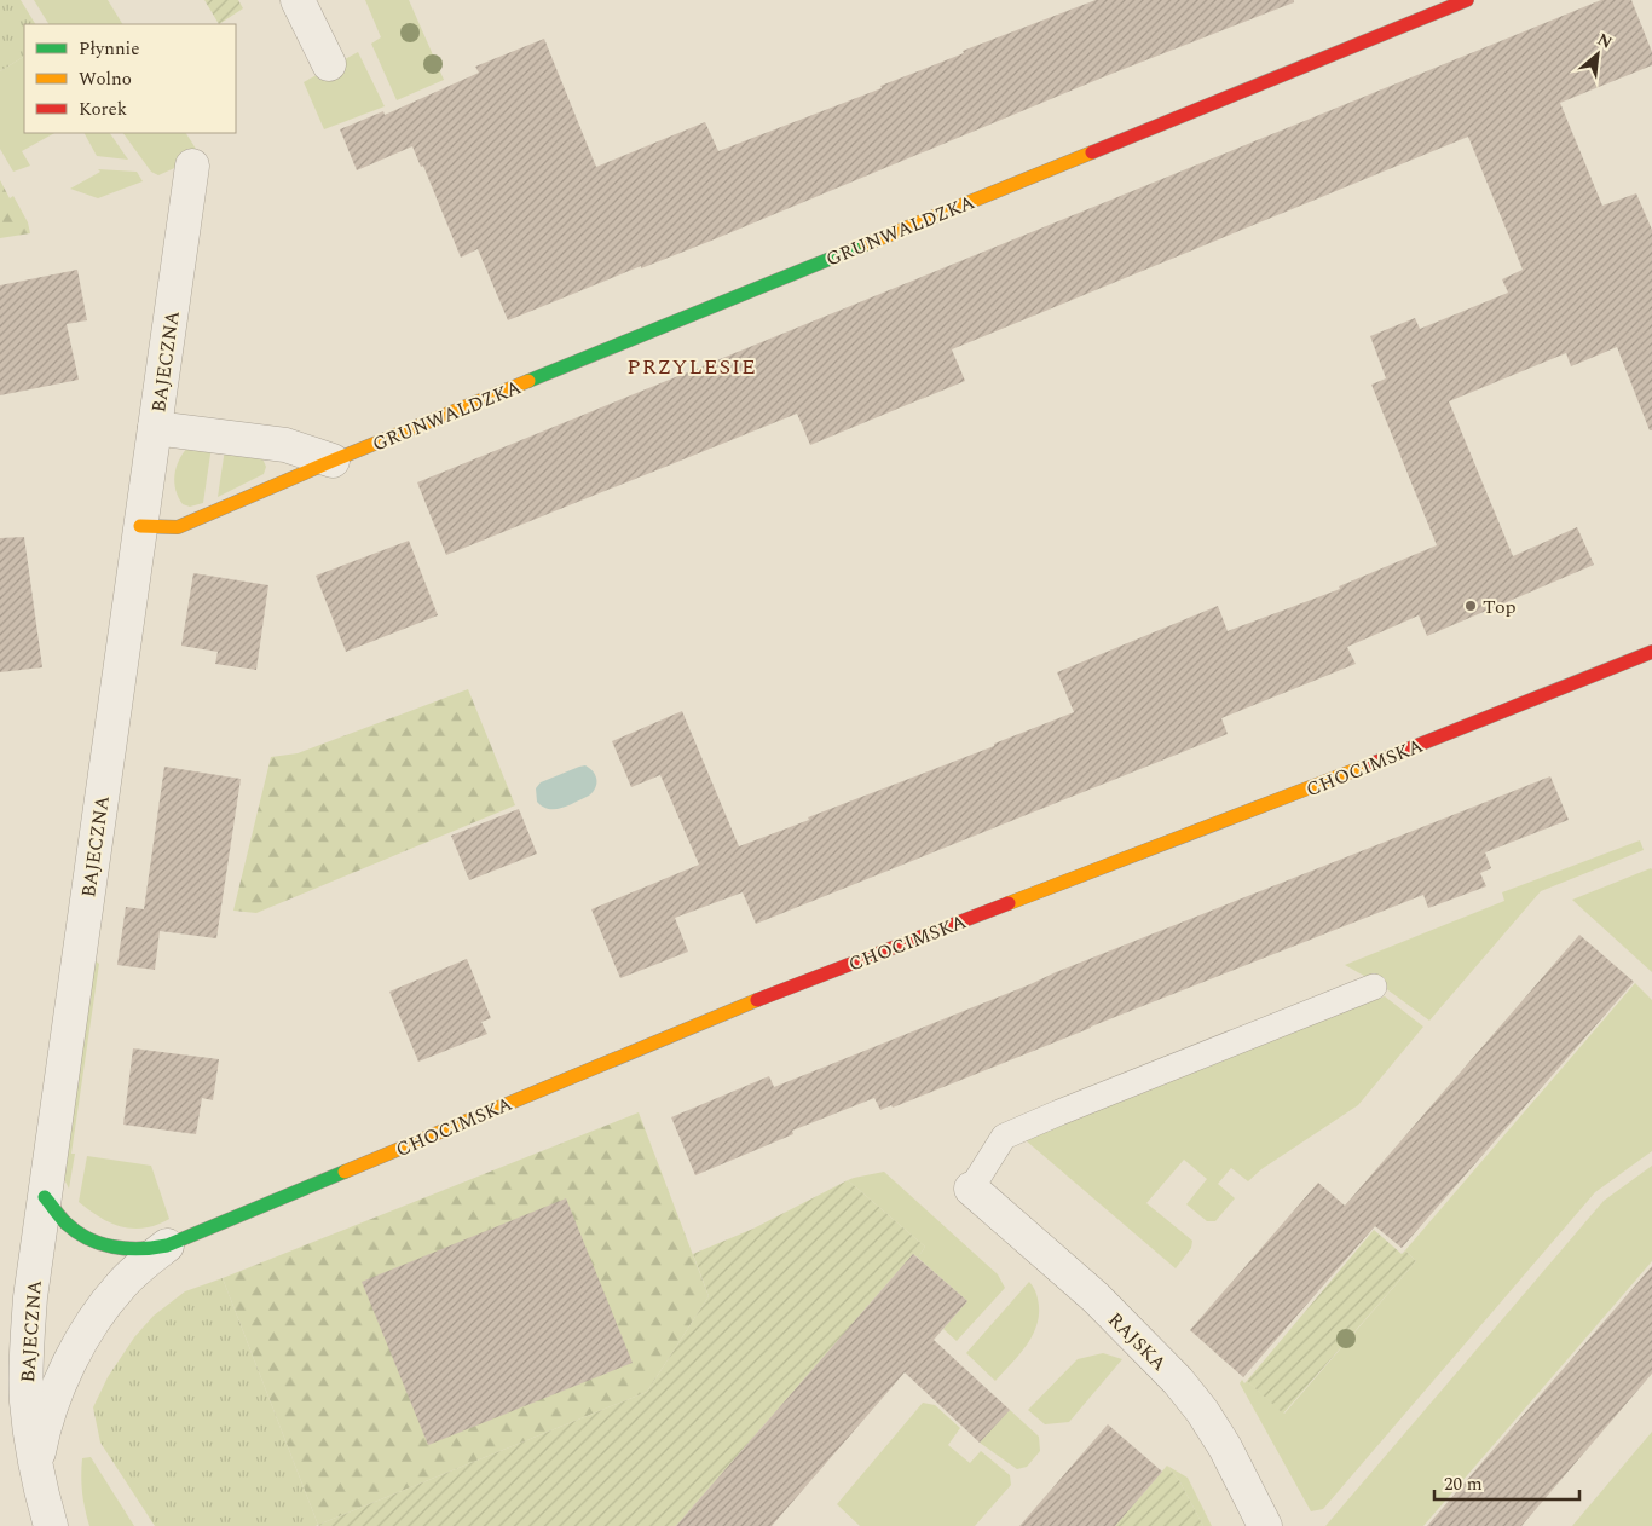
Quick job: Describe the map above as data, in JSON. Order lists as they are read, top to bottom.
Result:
{
  "streets": {
    "street": [
      "GRUNWALDZKA",
      "BAJECZNA",
      "CHOCIMSKA",
      "RAJSKA"
    ]
  },
  "crossings": [
    ["GRUNWALDZKA", "BAJECZNA"],
    ["BAJECZNA", "CHOCIMSKA"]
  ],
  "districts": ["PRZYLESIE"],
  "places": ["Top"],
  "legend": ["Płynnie", "Wolno", "Korek"],
  "scale_bar": "20 m",
  "north": "top right"
}
